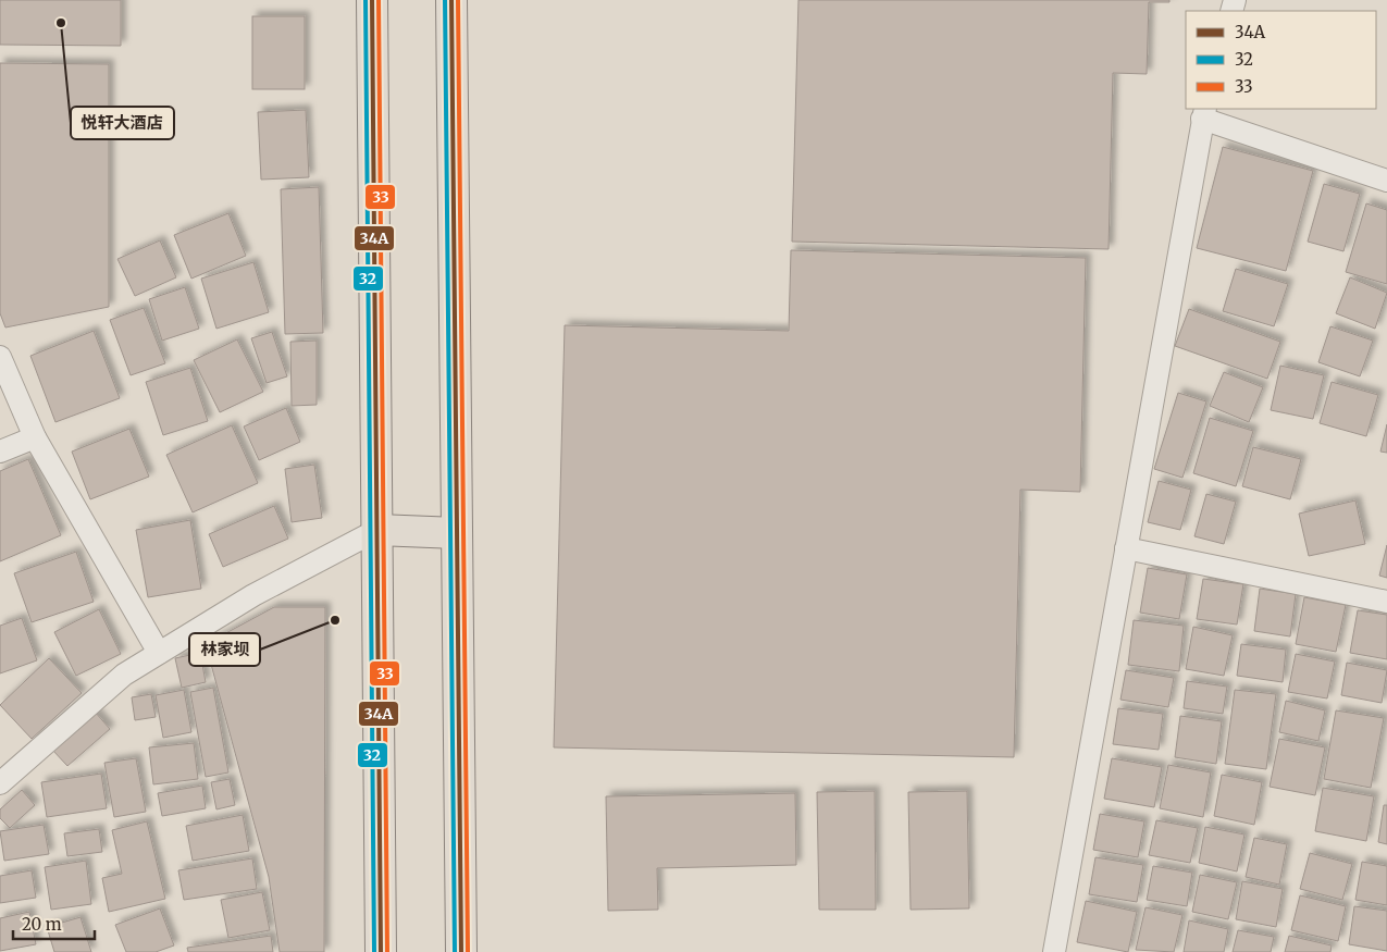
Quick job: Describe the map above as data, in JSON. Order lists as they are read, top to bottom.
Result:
{
  "places": ["悦轩大酒店", "林家坝"],
  "lines": ["transit line 34A", "transit line 32", "transit line 33"],
  "legend": ["34A", "32", "33"],
  "scale_bar": "20 m"
}
